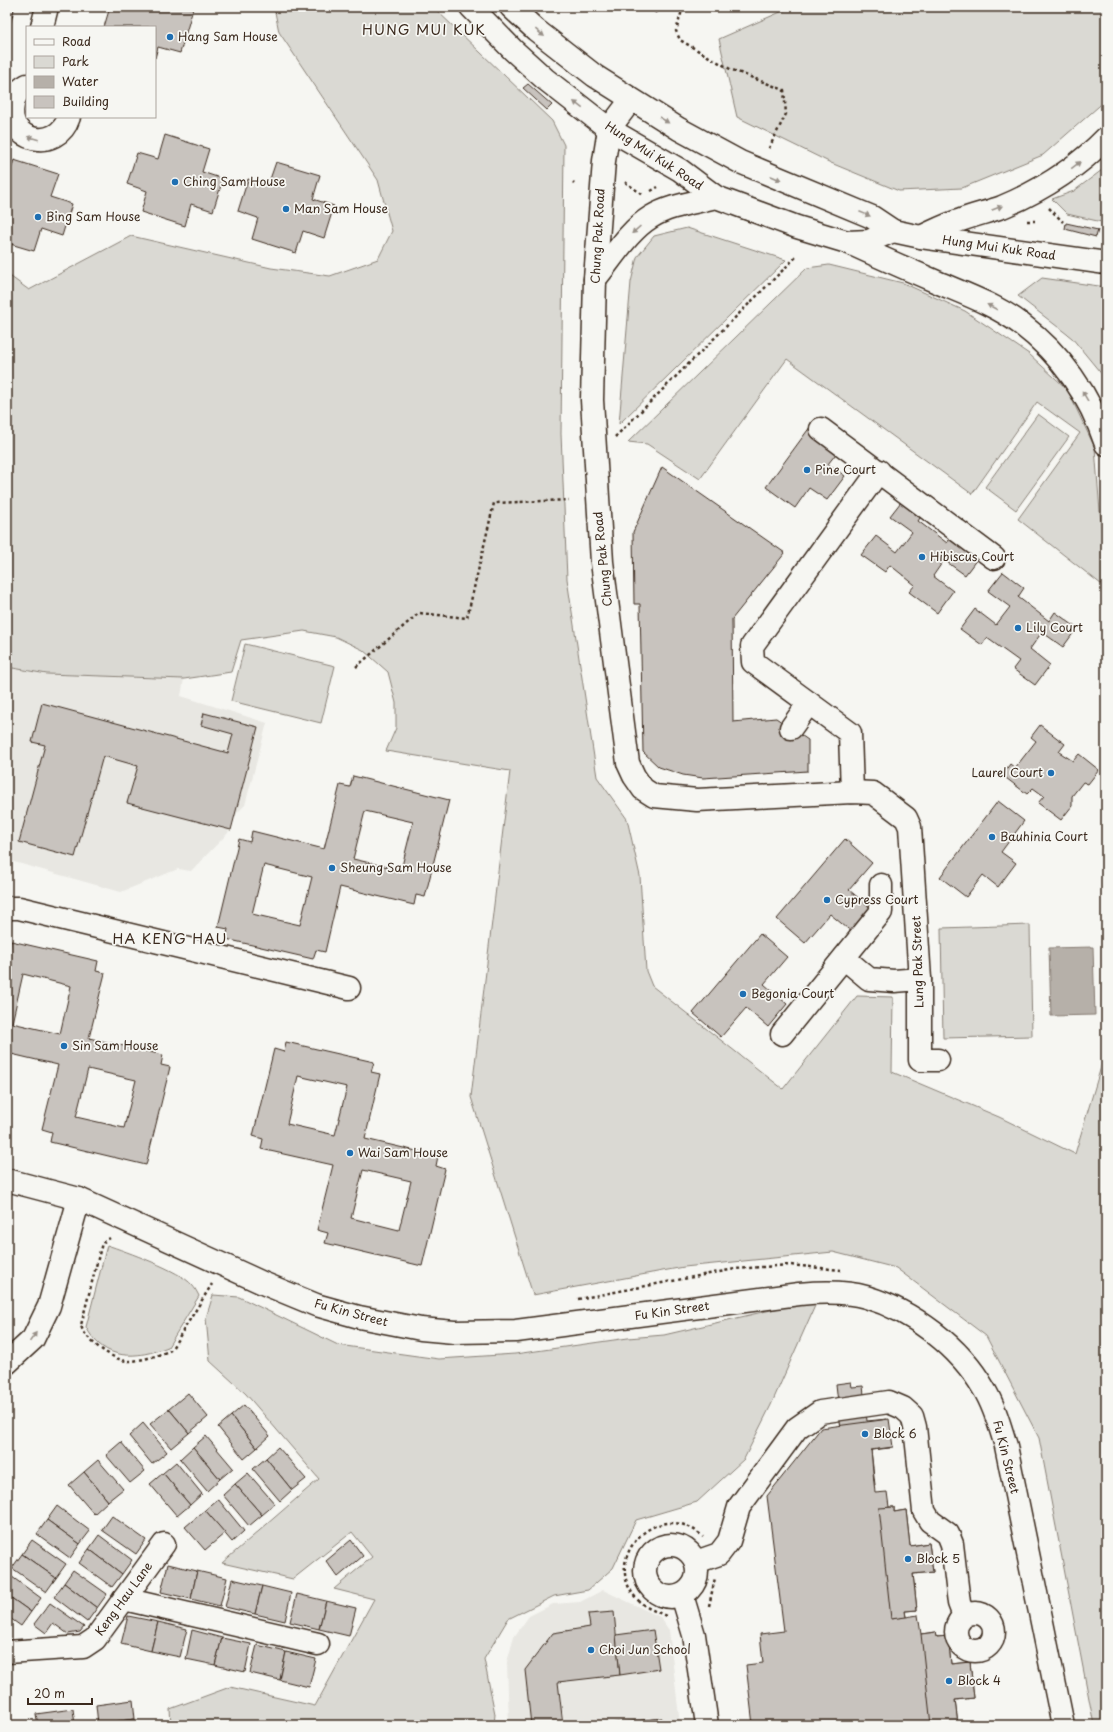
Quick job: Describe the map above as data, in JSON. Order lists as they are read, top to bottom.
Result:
{
  "streets": {
    "main road": [
      "Hung Mui Kuk Road",
      "Chung Pak Road",
      "Lung Pak Street",
      "Fu Kin Street",
      "Keng Hau Lane"
    ]
  },
  "crossings": [
    ["Hung Mui Kuk Road", "Chung Pak Road"],
    ["Chung Pak Road", "Lung Pak Street"]
  ],
  "districts": ["HUNG MUI KUK", "HA KENG HAU"],
  "places": [
    "Hang Sam House",
    "Ching Sam House",
    "Man Sam House",
    "Bing Sam House",
    "Pine Court",
    "Hibiscus Court",
    "Lily Court",
    "Laurel Court",
    "Bauhinia Court",
    "Sheung Sam House",
    "Cypress Court",
    "Begonia Court",
    "Sin Sam House",
    "Wai Sam House",
    "Block 6",
    "Block 5",
    "Choi Jun School",
    "Block 4"
  ],
  "legend": [
    "Road",
    "Park",
    "Water",
    "Building"
  ],
  "scale_bar": "20 m"
}
